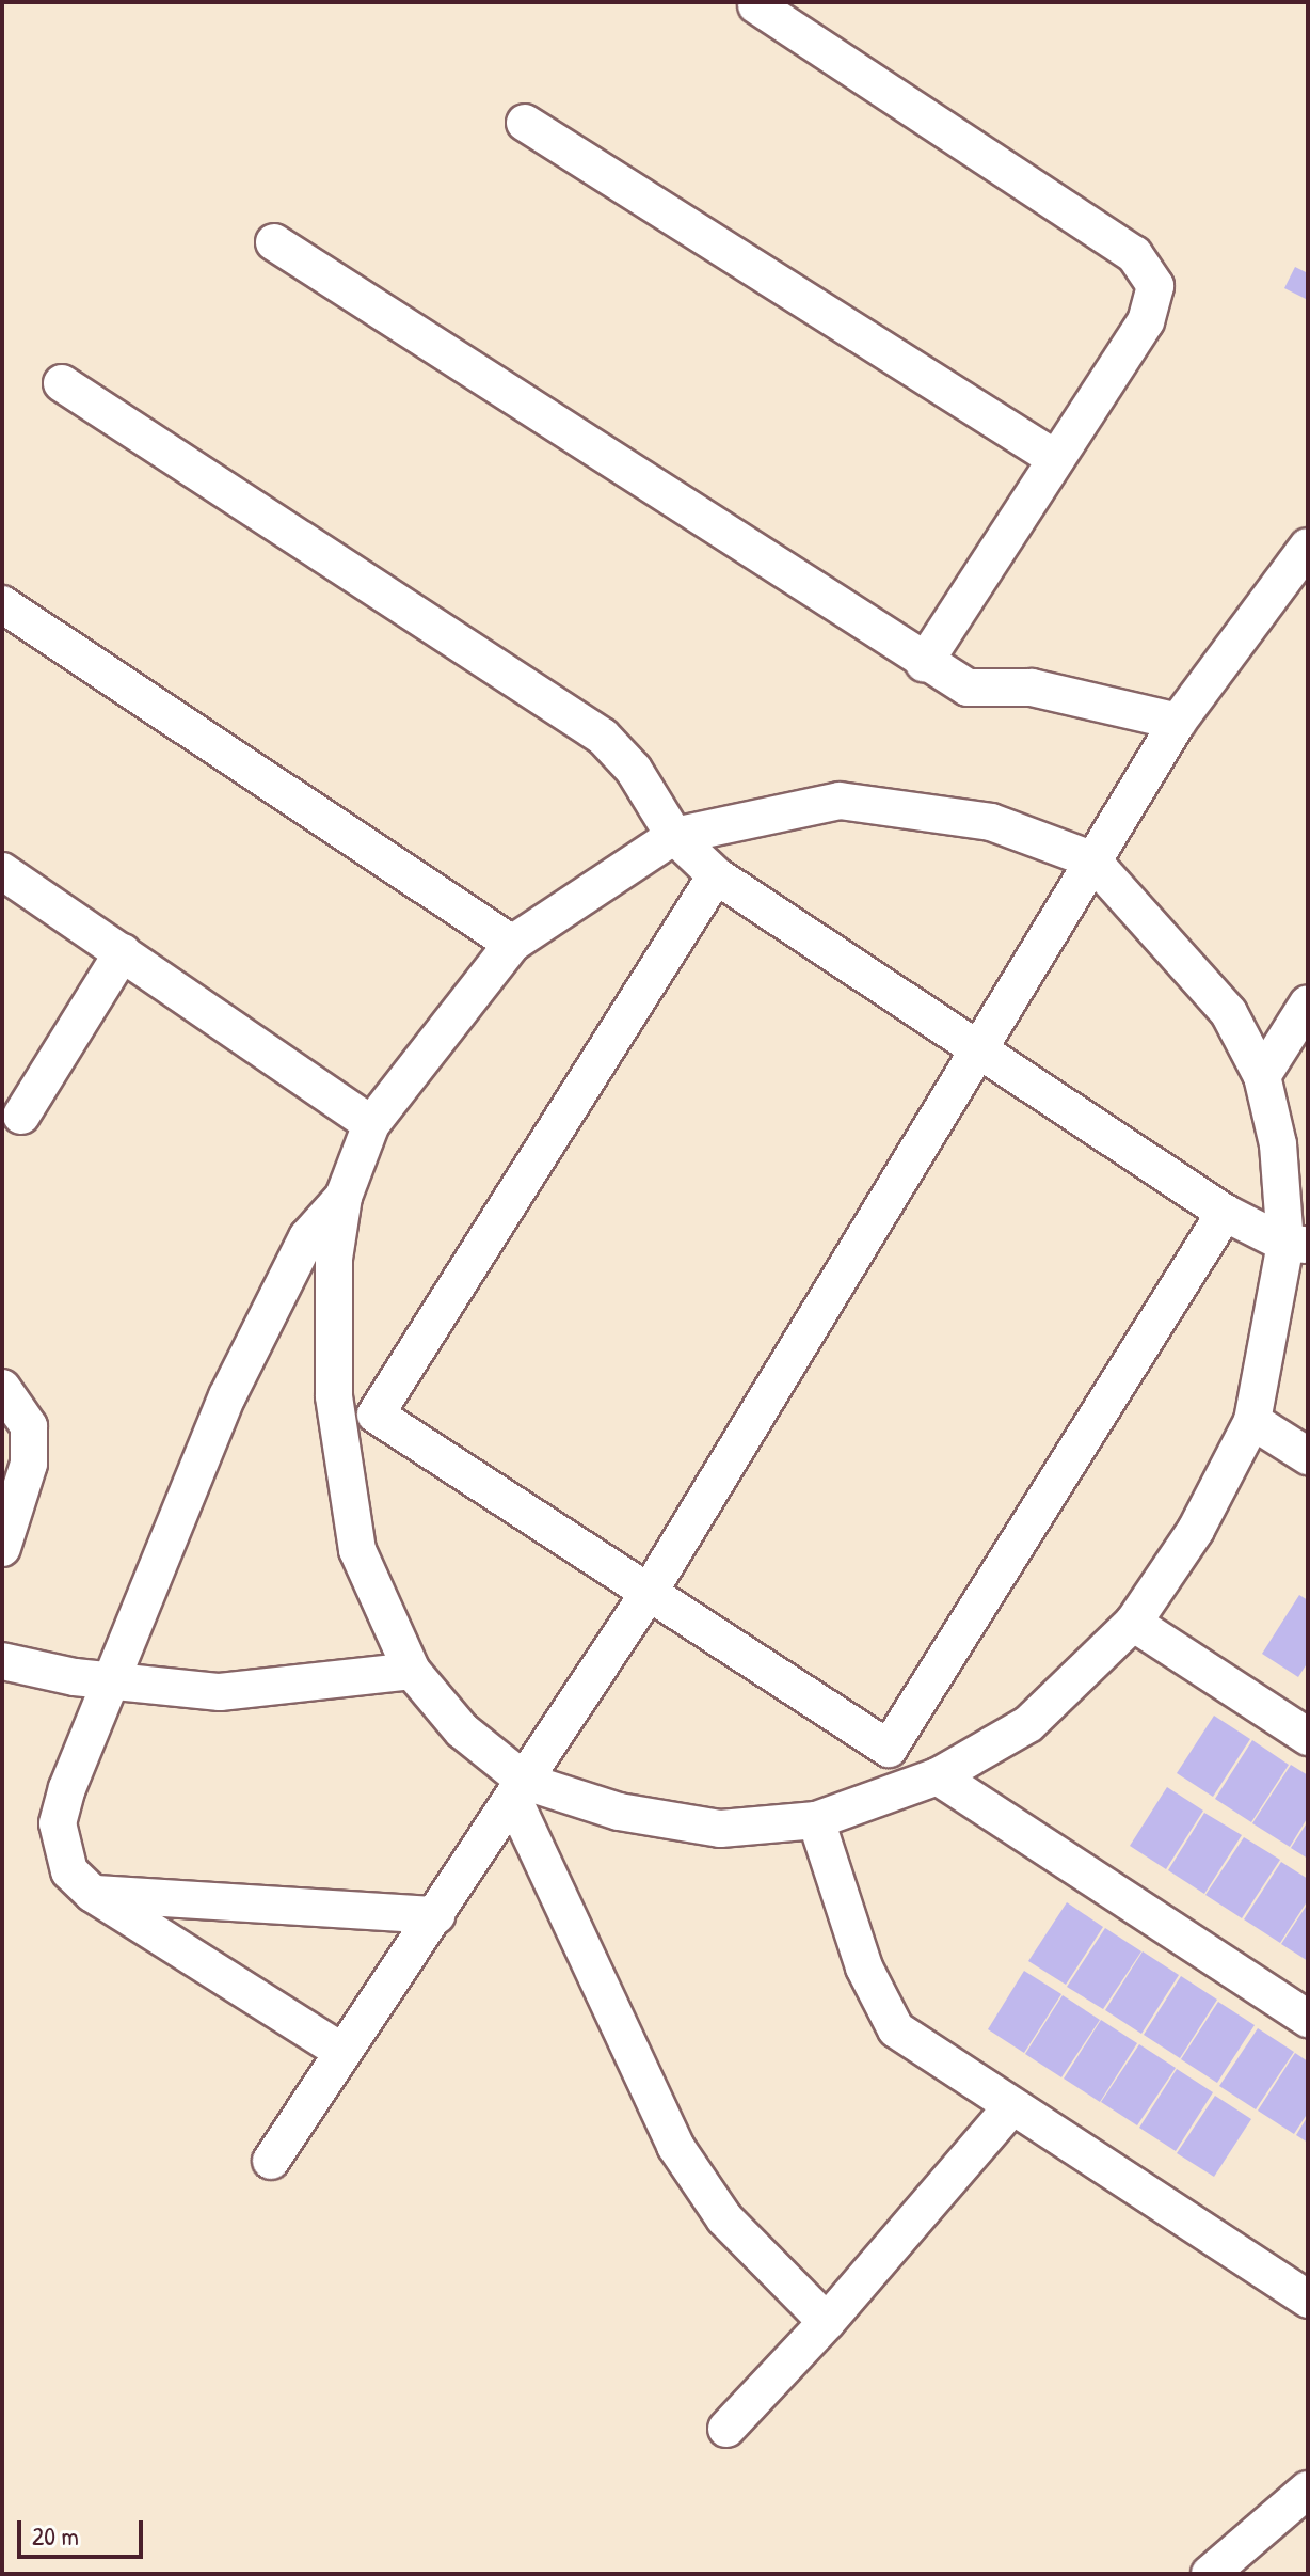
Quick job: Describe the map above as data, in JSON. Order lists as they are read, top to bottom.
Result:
{
  "scale_bar": "20 m"
}
